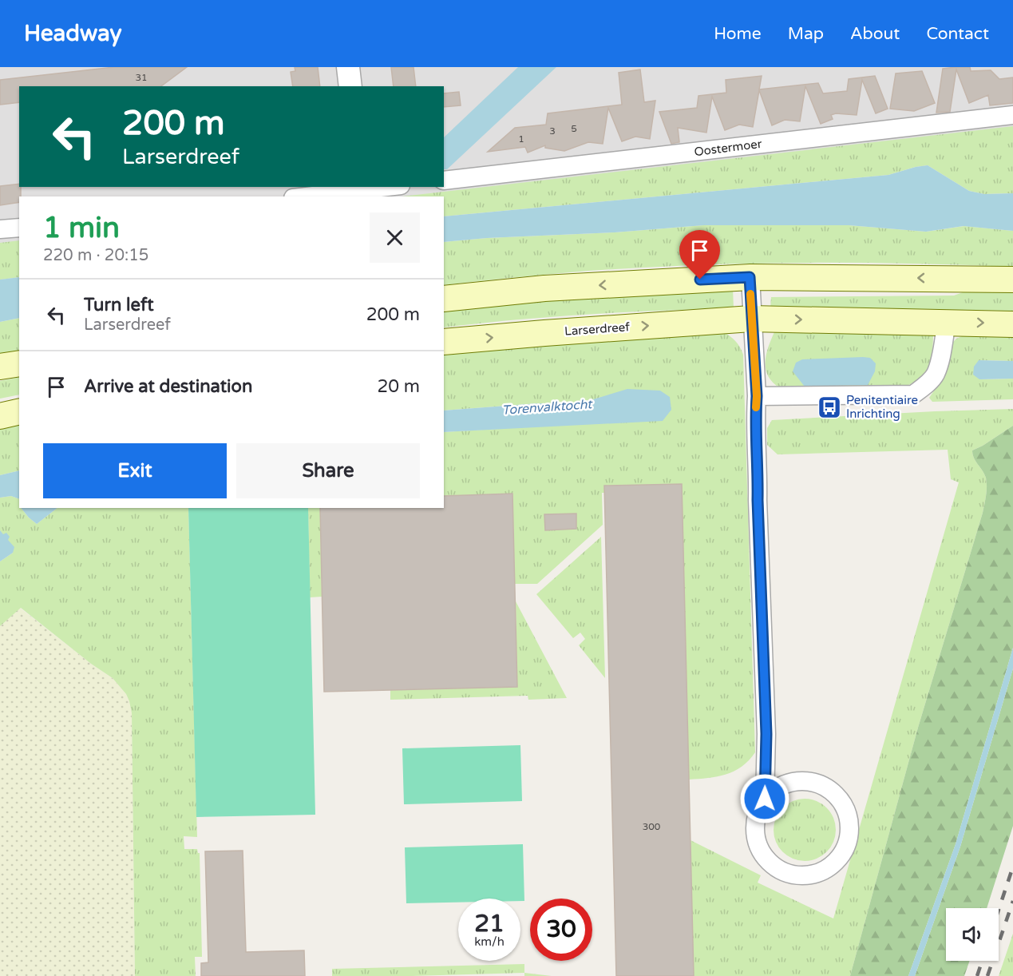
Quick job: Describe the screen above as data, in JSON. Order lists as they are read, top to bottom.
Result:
{
  "streets": {
    "main road": ["Larserdreef"],
    "street": ["Oostermoer"]
  },
  "water": ["Torenvalktocht"],
  "places": {
    "bus stop": ["Penitentiaire Inrichting"]
  },
  "house_numbers": [
    "31",
    "5",
    "3",
    "1",
    "300"
  ],
  "page": {
    "header": "Headway",
    "nav": [
      "Home",
      "Map",
      "About",
      "Contact"
    ],
    "turn": ["200 m", "Larserdreef"],
    "heading": ["1 min", "220 m · 20:15"],
    "list": [
      {
        "name": "Turn left",
        "note": "Larserdreef",
        "value": "200 m"
      },
      {
        "name": "Arrive at destination",
        "value": "20 m"
      }
    ],
    "buttons": ["Exit", "Share"],
    "speed": "21 km/h",
    "limit": "30"
  }
}
